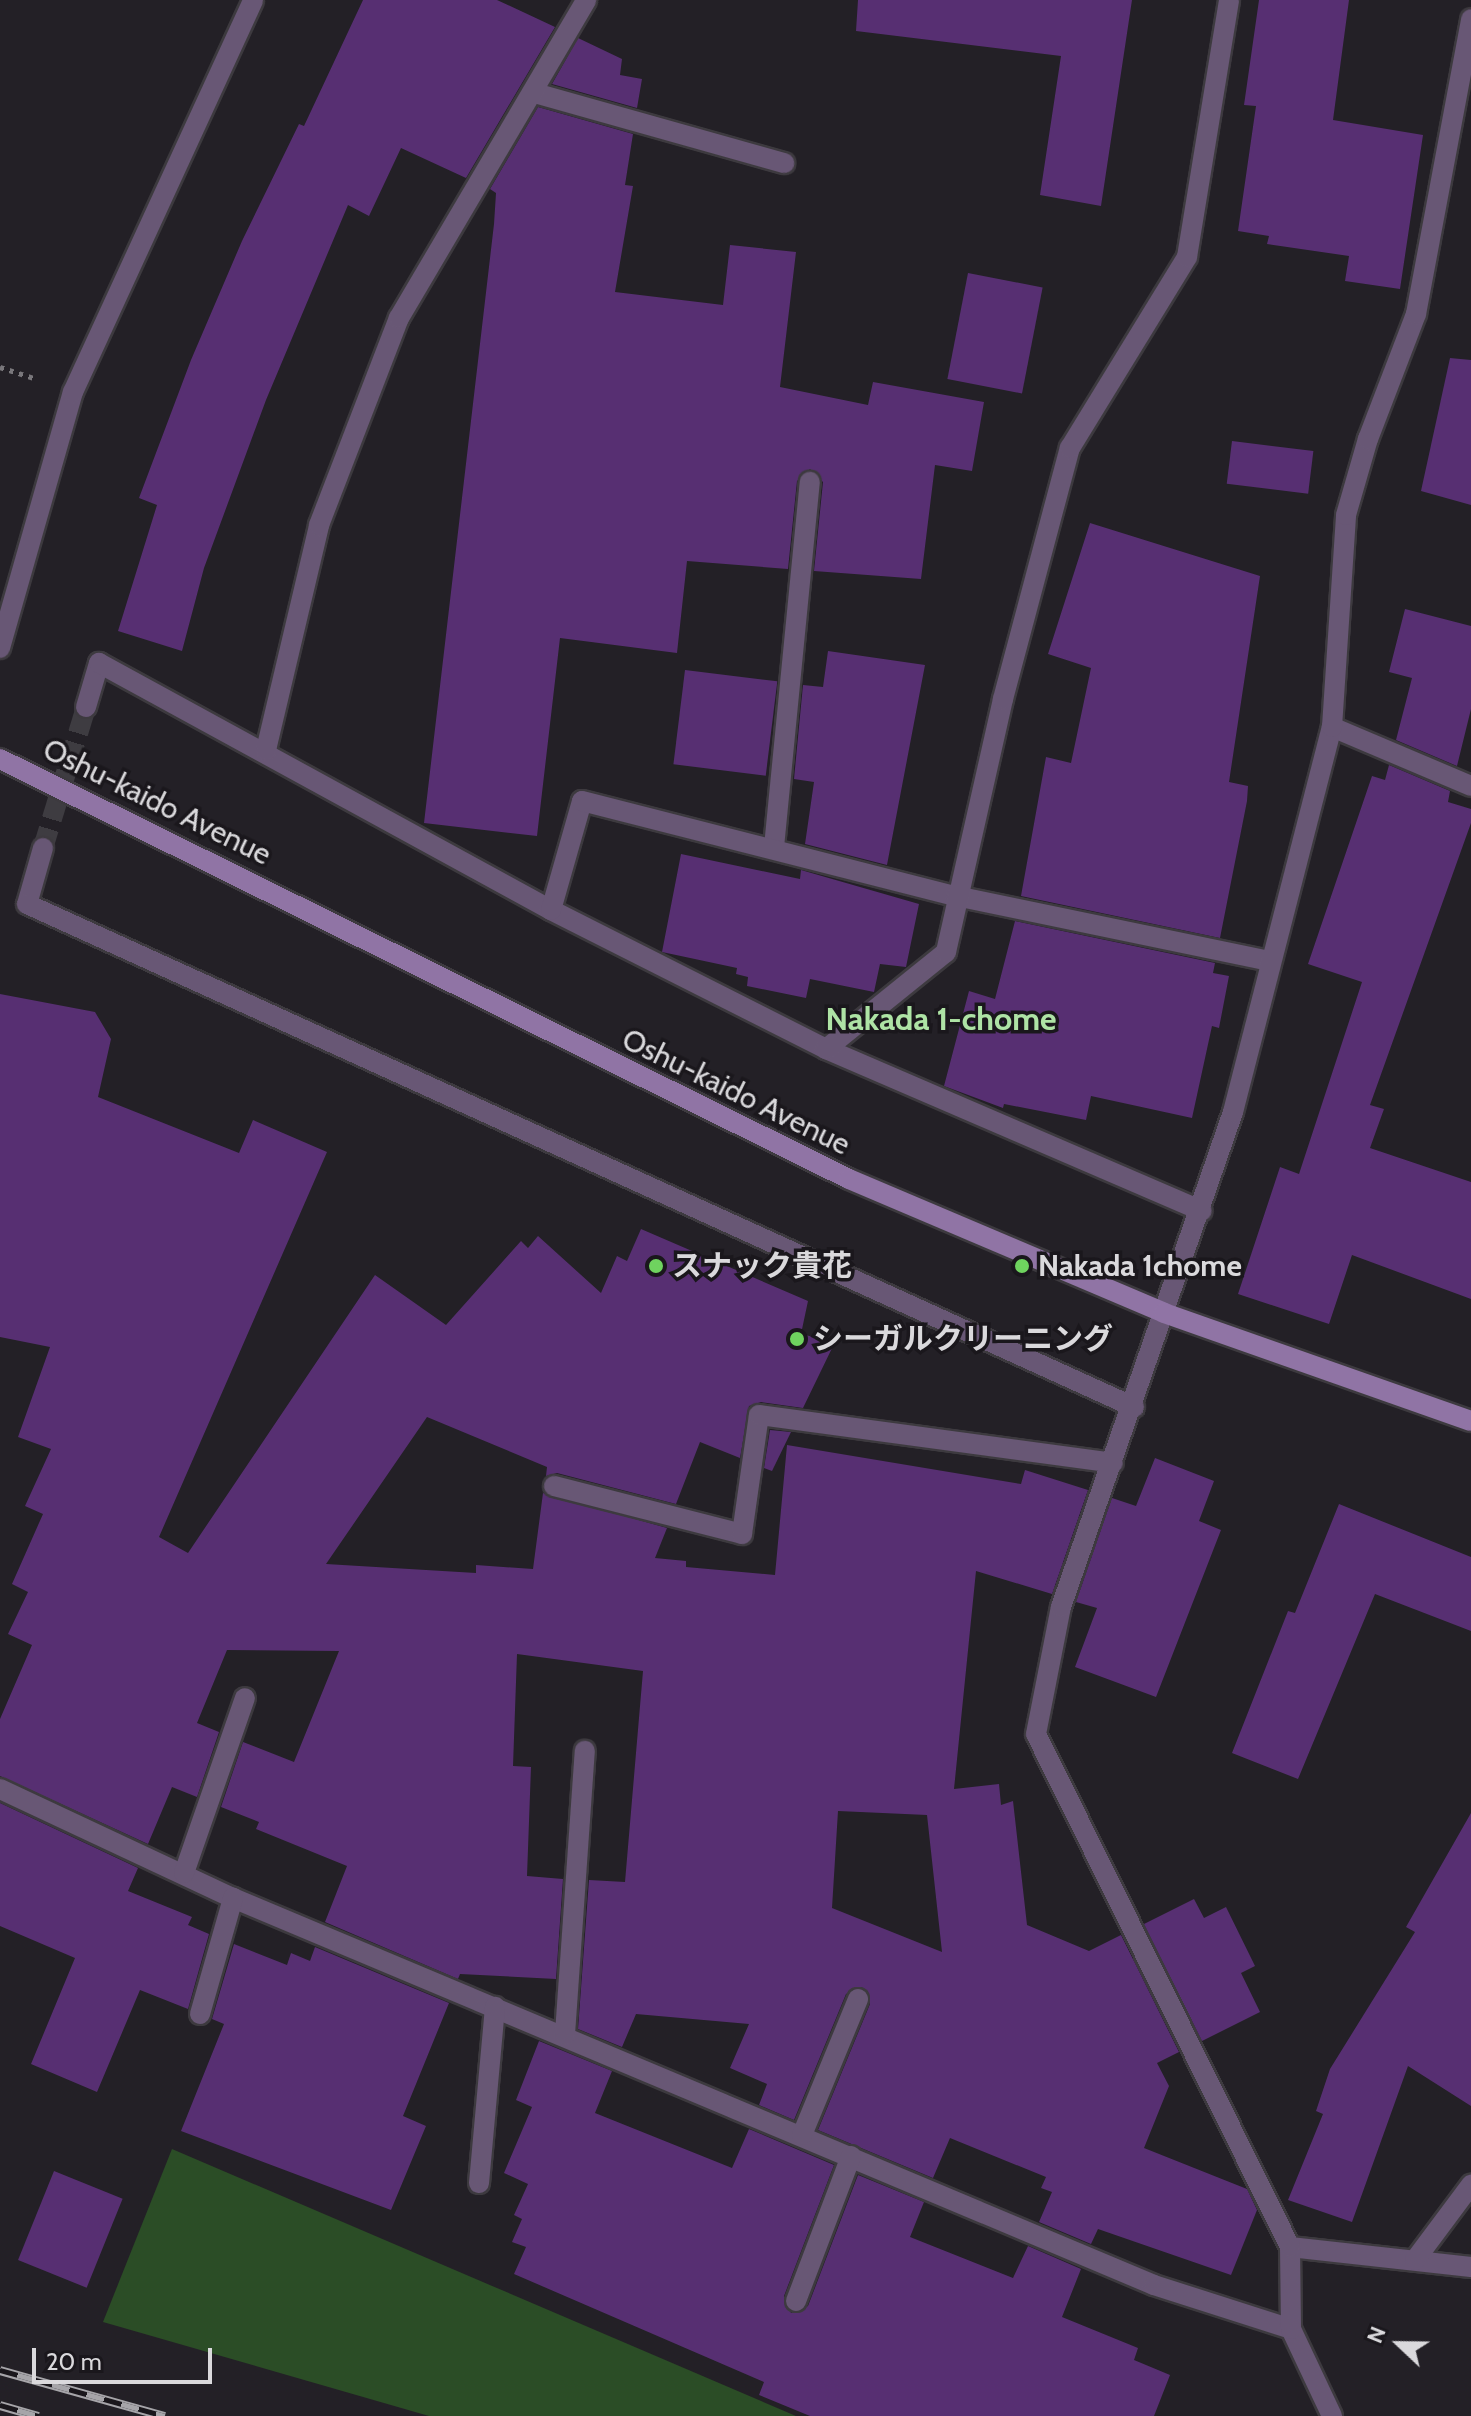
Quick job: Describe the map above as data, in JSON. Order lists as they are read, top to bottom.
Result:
{
  "streets": {
    "main road": ["Oshu-kaido Avenue"]
  },
  "districts": ["Nakada 1-chome"],
  "places": ["スナック貴花", "Nakada 1chome", "シーガルクリーニング"],
  "scale_bar": "20 m",
  "north": "left"
}
